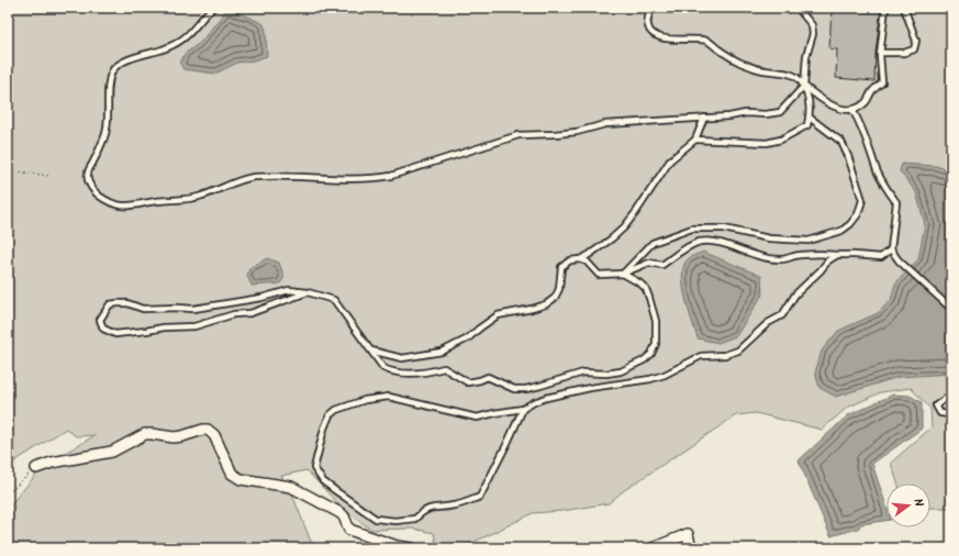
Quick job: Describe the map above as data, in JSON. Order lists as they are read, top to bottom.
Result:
{
  "north": "right"
}
